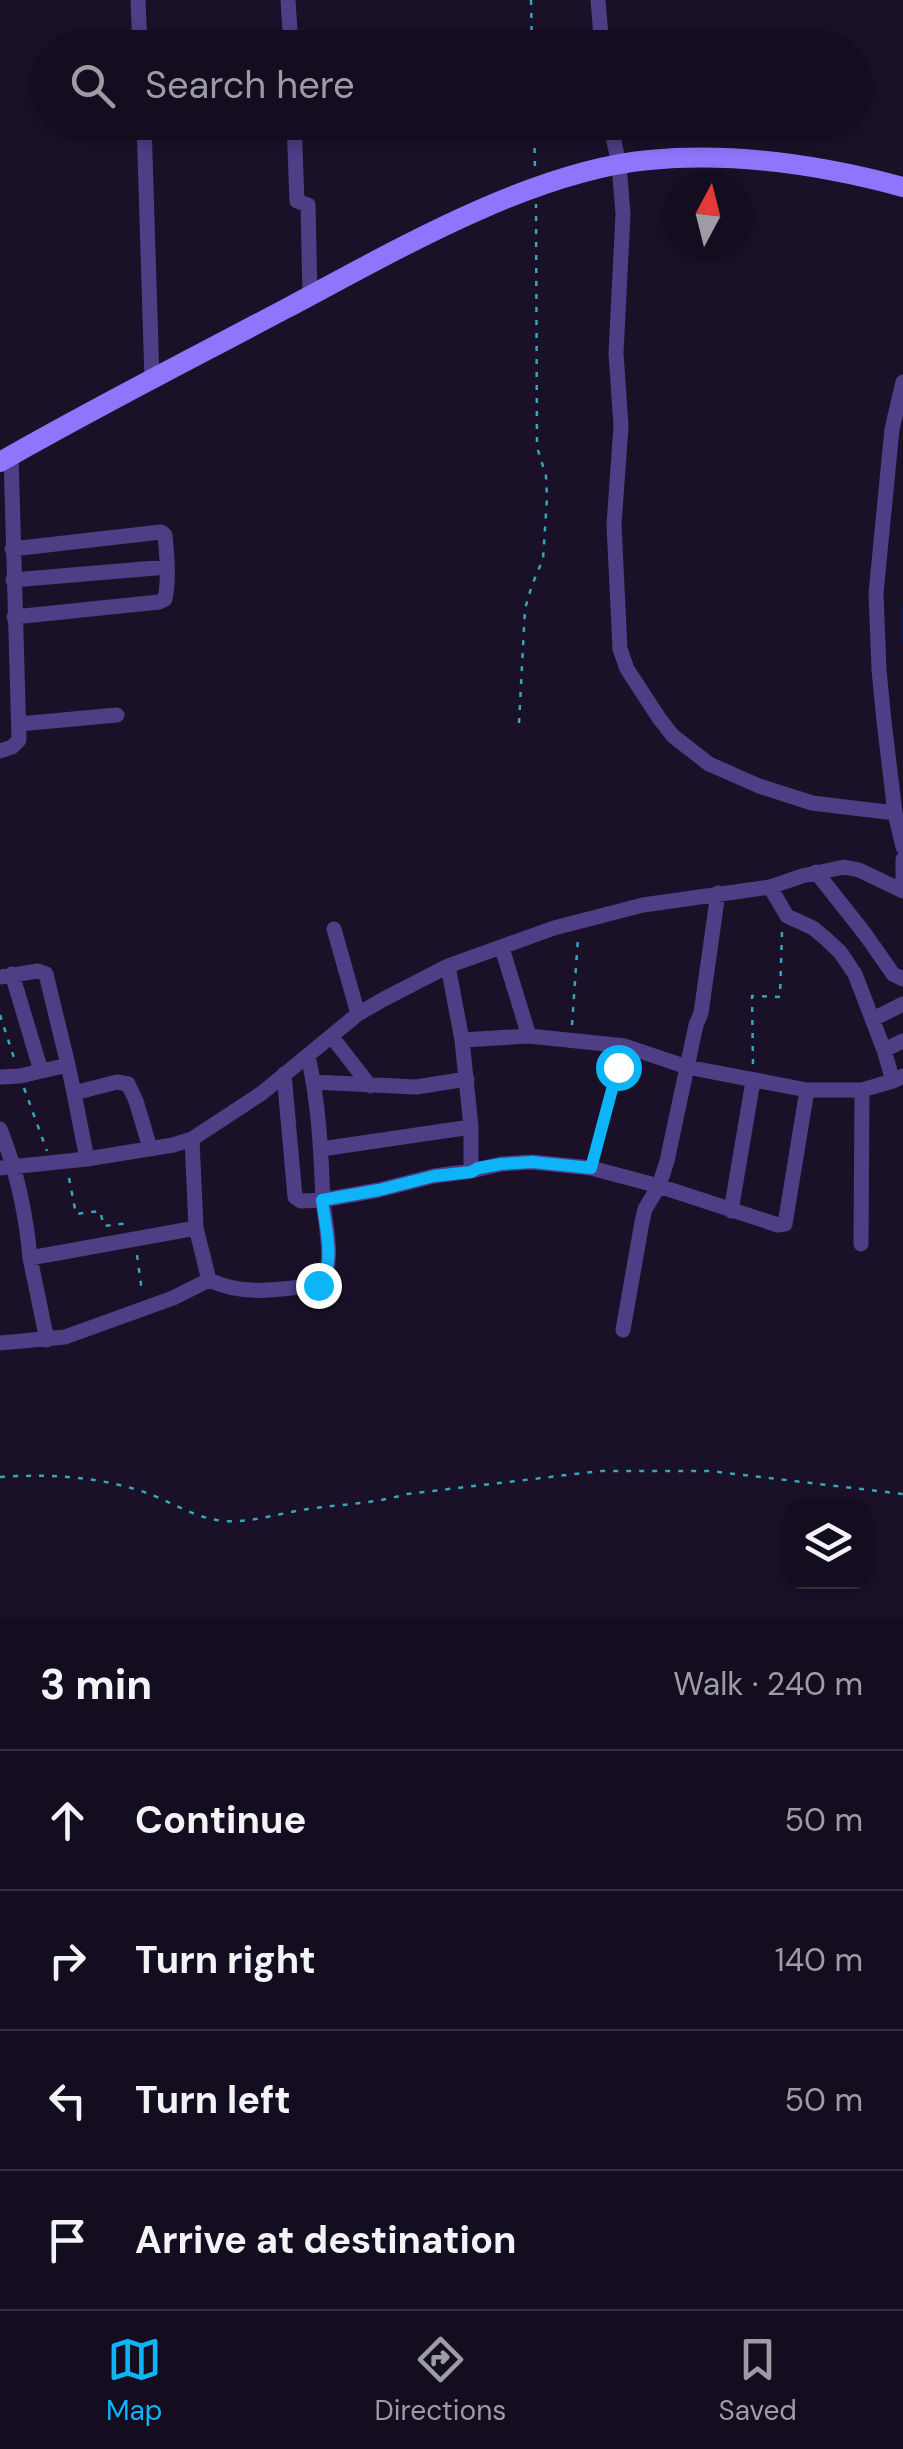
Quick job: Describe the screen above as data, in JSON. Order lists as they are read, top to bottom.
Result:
{
  "north": "top",
  "page": {
    "search": "Search here",
    "heading": ["3 min", "Walk · 240 m"],
    "list": [
      ["Continue", "50 m"],
      ["Turn right", "140 m"],
      ["Turn left", "50 m"],
      "Arrive at destination"
    ],
    "nav": ["Map", "Directions", "Saved"]
  }
}
